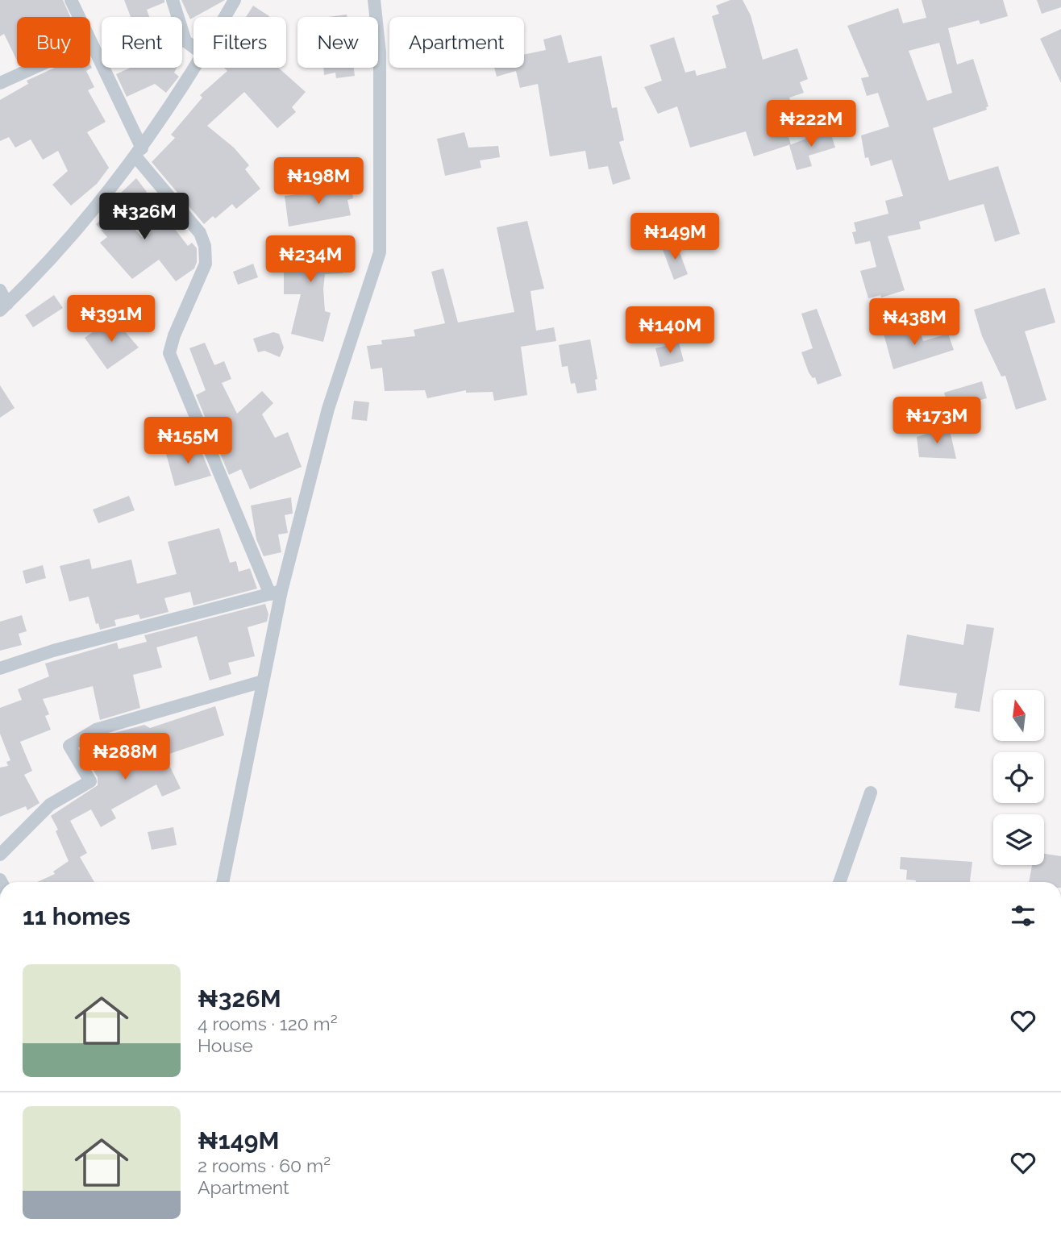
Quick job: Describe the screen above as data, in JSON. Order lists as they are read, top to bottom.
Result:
{
  "north": "top",
  "page": {
    "chip": [
      "Buy",
      "Rent",
      "Filters",
      "New",
      "Apartment"
    ],
    "price": [
      "₦222M",
      "₦198M",
      "₦326M",
      "₦149M",
      "₦234M",
      "₦391M",
      "₦438M",
      "₦140M",
      "₦173M",
      "₦155M",
      "₦288M"
    ],
    "heading": "11 homes",
    "list": [
      {
        "name": "₦326M",
        "note": "4 rooms · 120 m² · House"
      },
      {
        "name": "₦149M",
        "note": "2 rooms · 60 m² · Apartment"
      }
    ]
  }
}
